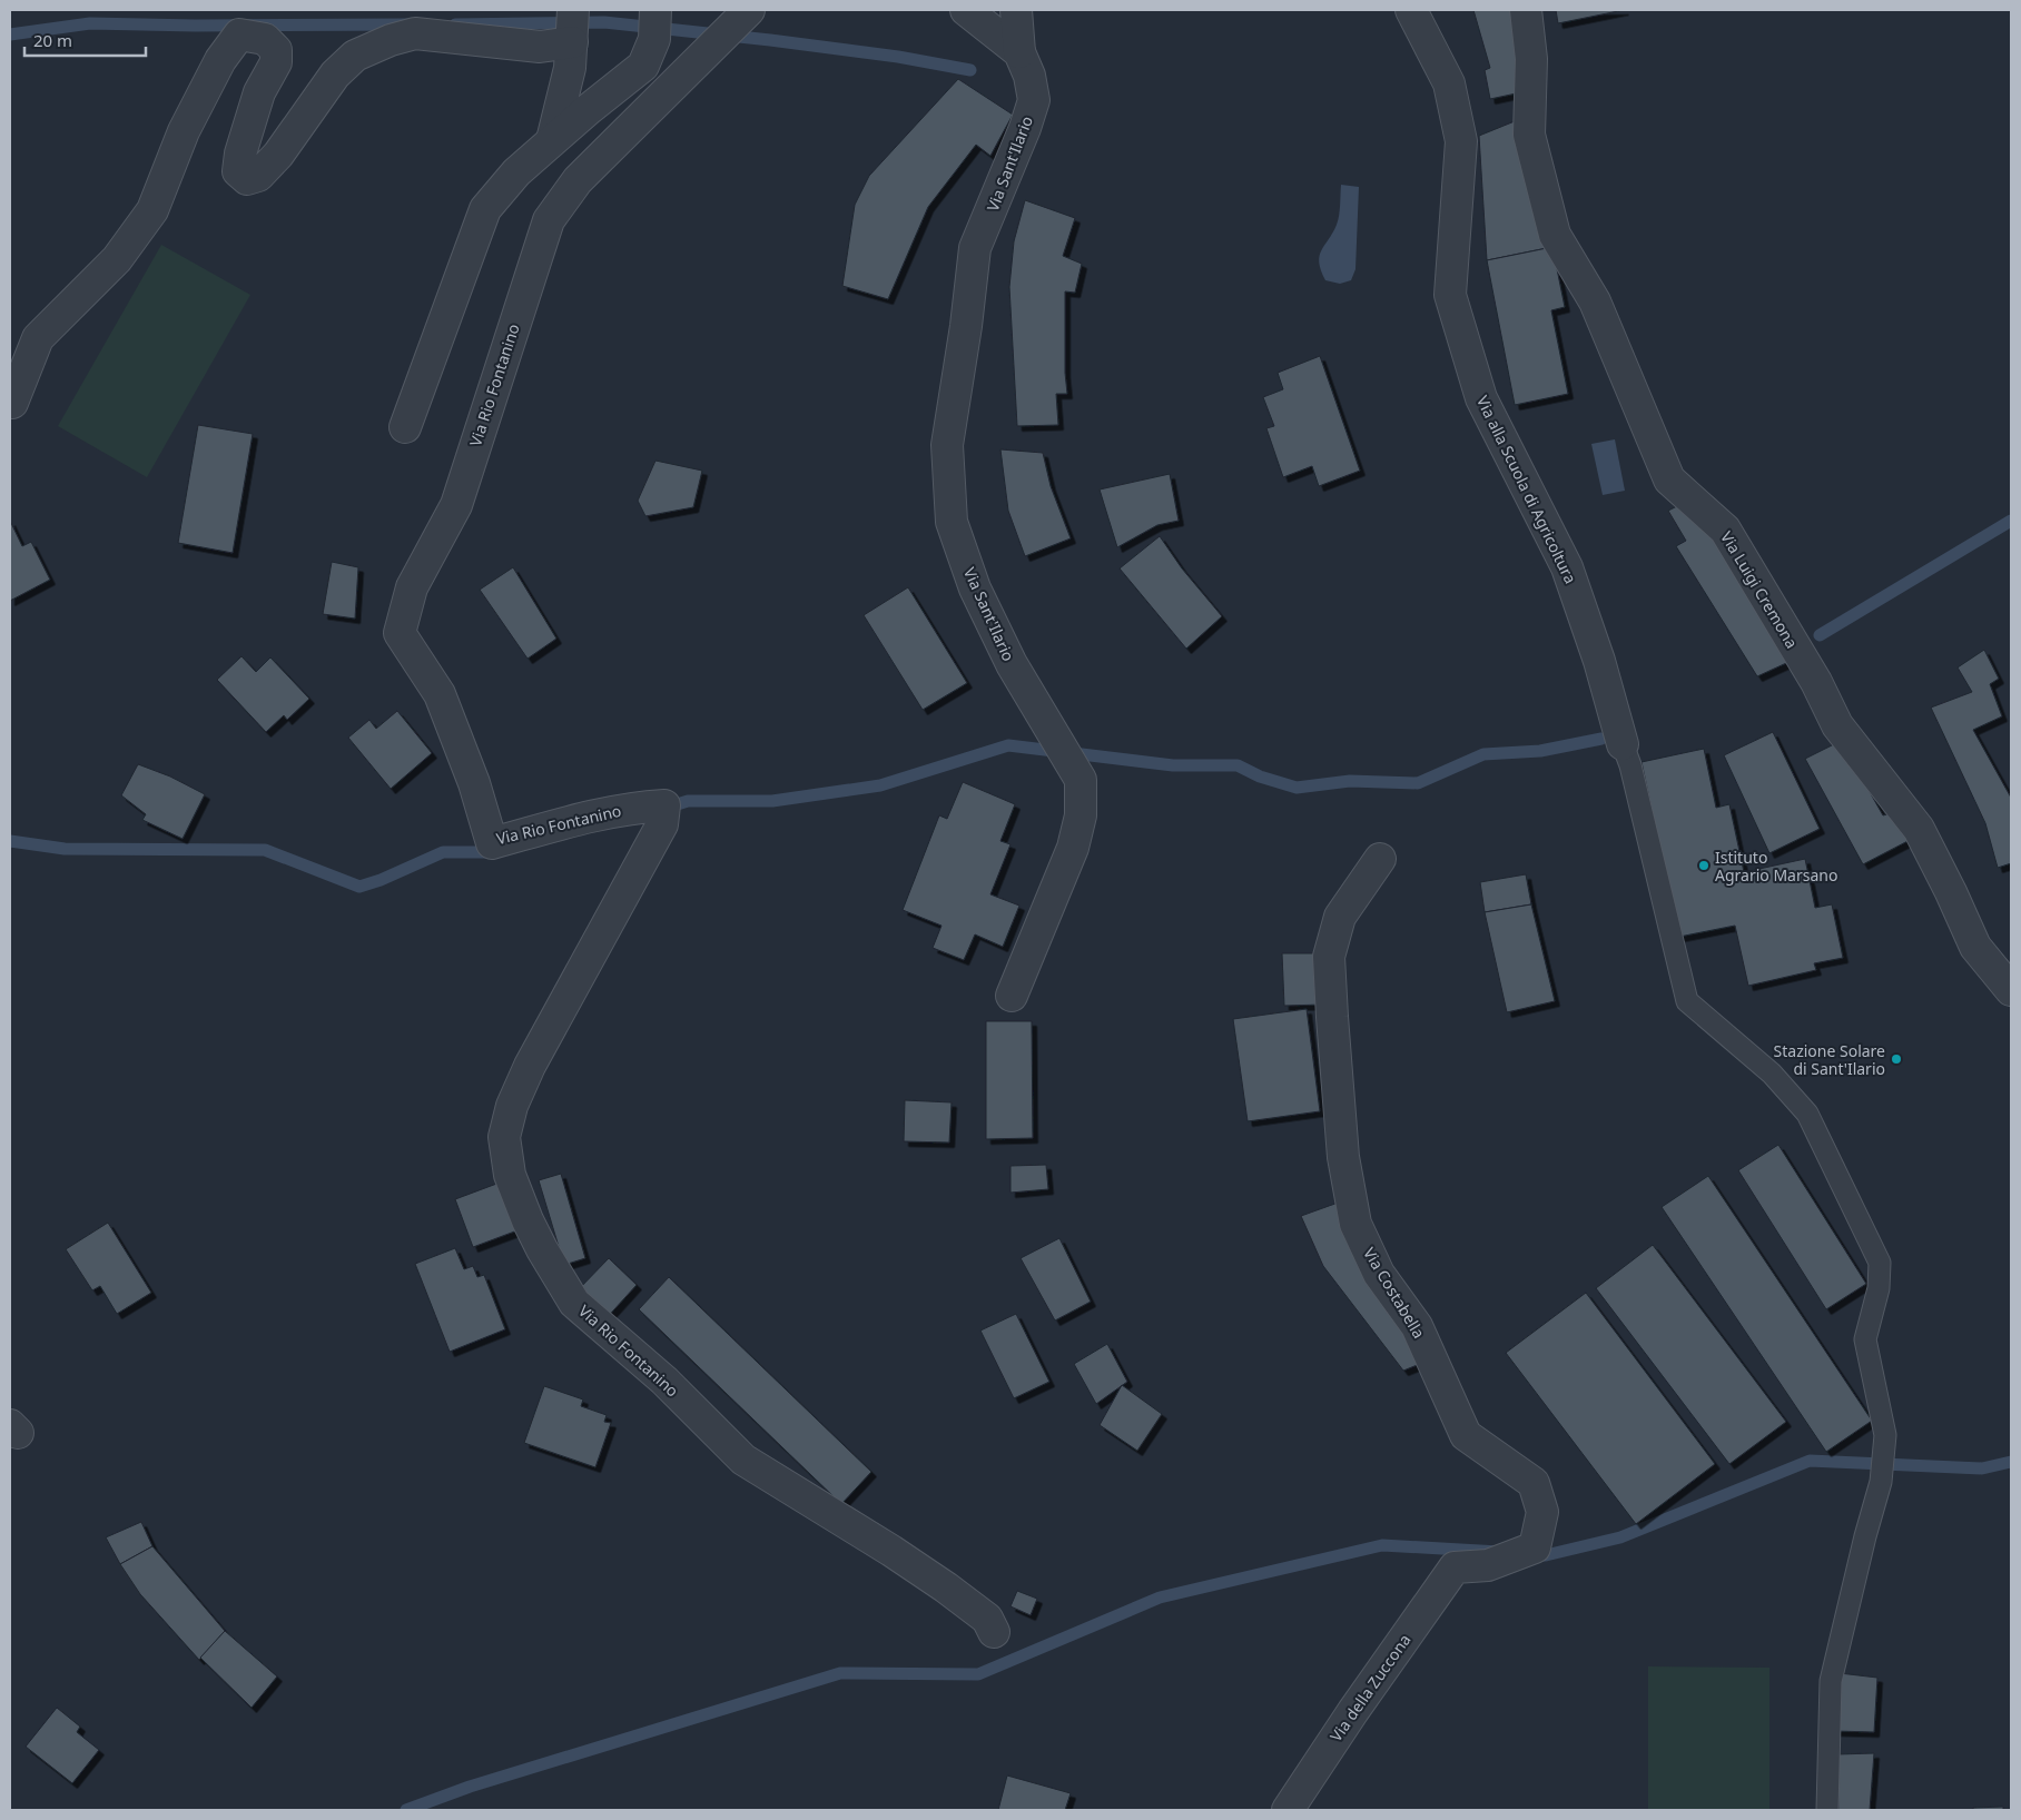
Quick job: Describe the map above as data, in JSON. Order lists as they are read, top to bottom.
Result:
{
  "streets": {
    "street": [
      "Via Sant'Ilario",
      "Via Rio Fontanino",
      "Via alla Scuola di Agricoltura",
      "Via Luigi Cremona",
      "Via Costabella",
      "Via della Zuccona"
    ]
  },
  "crossings": [
    ["Via Costabella", "Via della Zuccona"]
  ],
  "places": ["Istituto Agrario Marsano", "Stazione Solare di Sant'Ilario"],
  "scale_bar": "20 m"
}
